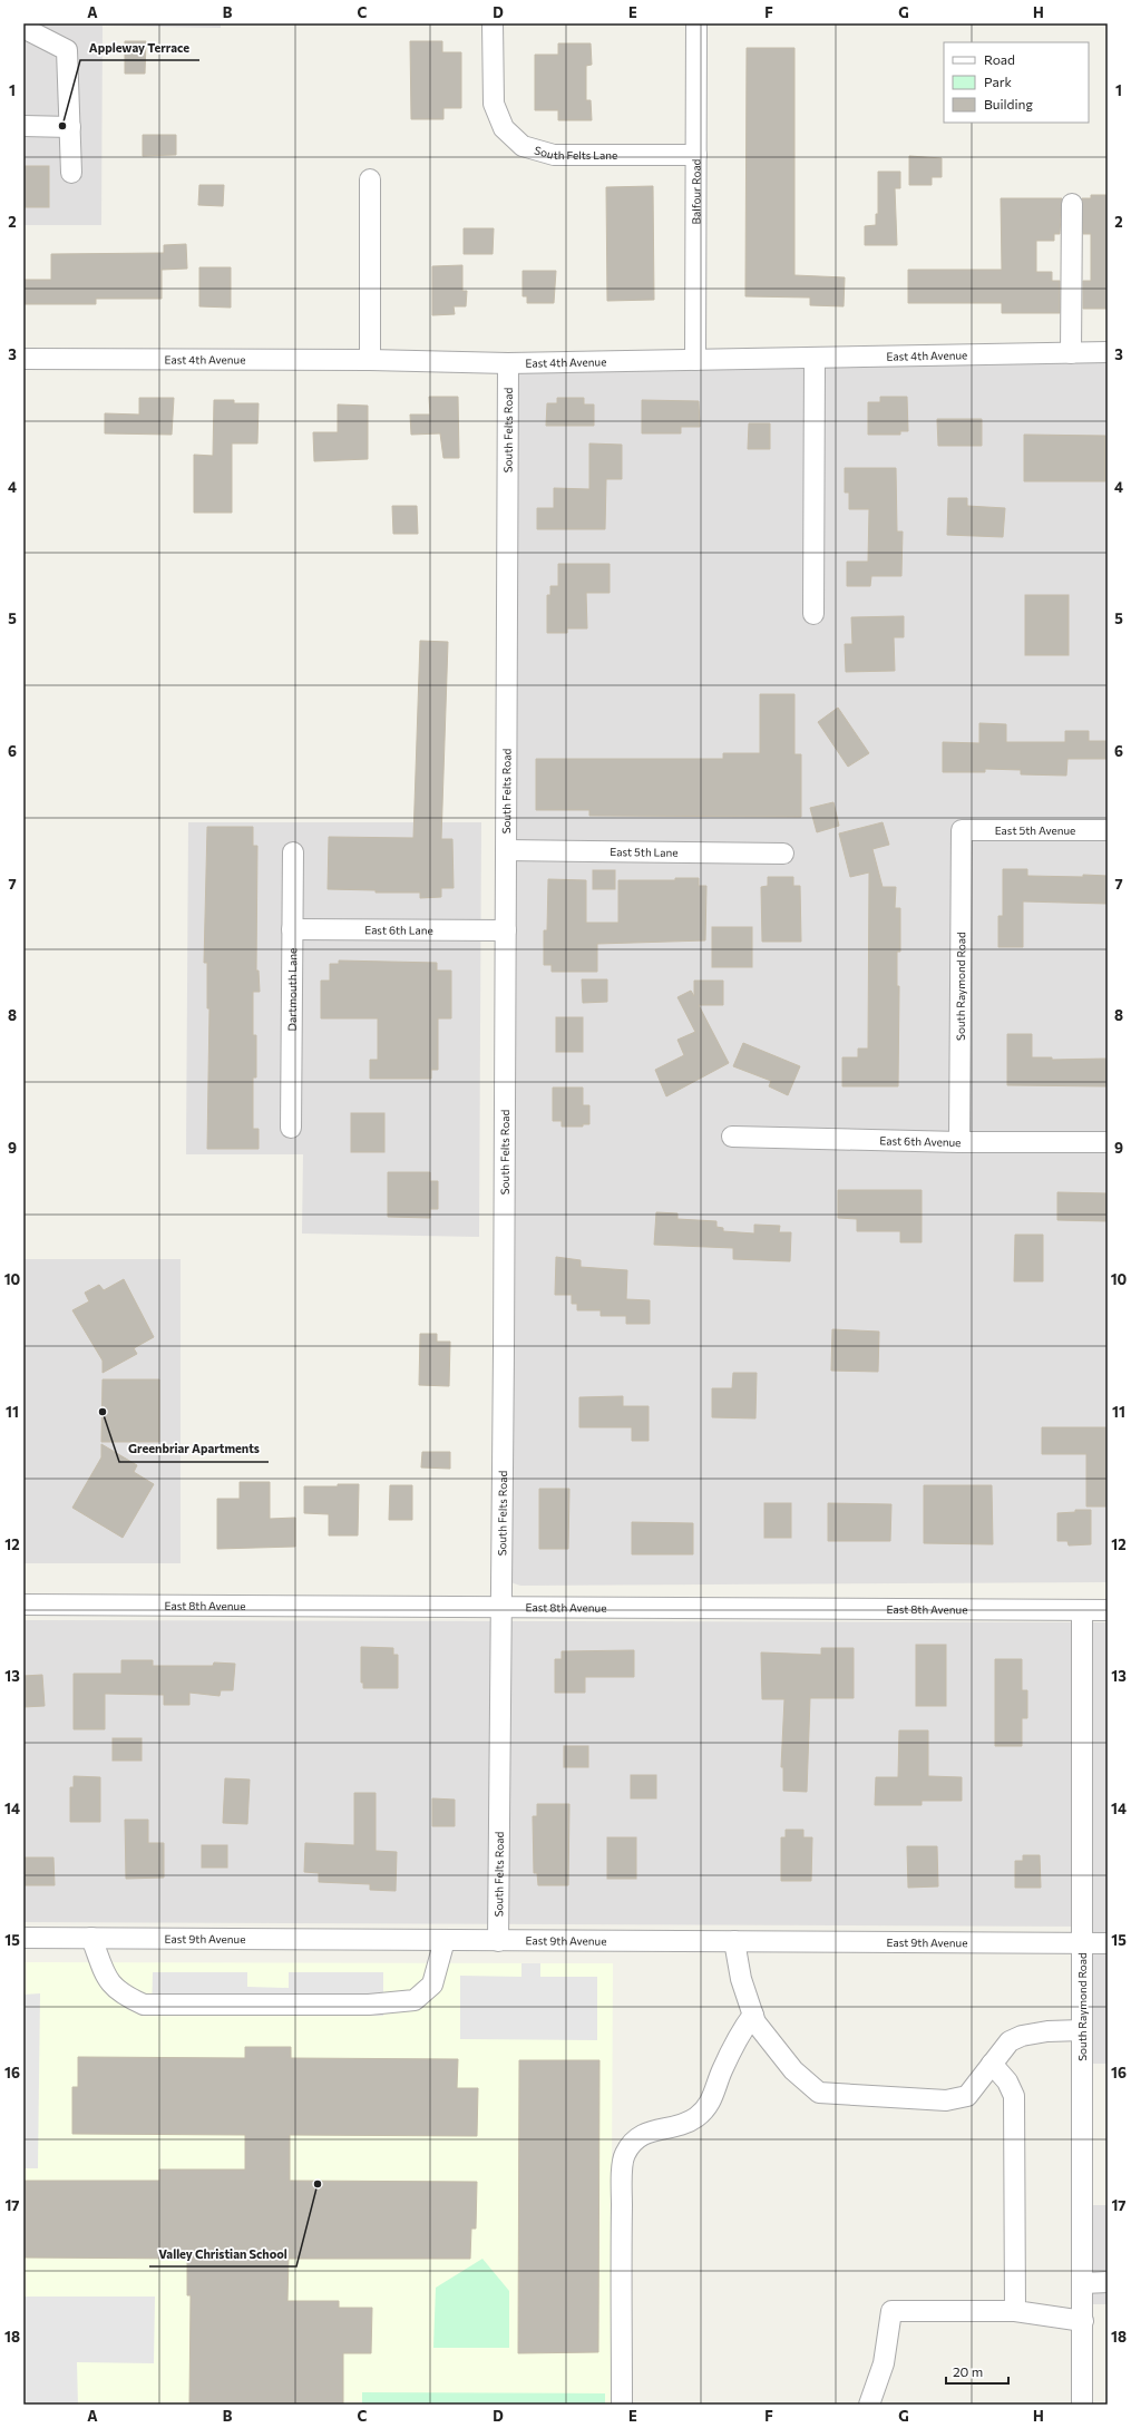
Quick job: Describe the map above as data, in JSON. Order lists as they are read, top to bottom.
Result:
{
  "streets": {
    "street": [
      "South Felts Lane",
      "Balfour Road",
      "East 4th Avenue",
      "South Felts Road",
      "East 5th Avenue",
      "East 5th Lane",
      "East 6th Lane",
      "South Raymond Road",
      "Dartmouth Lane",
      "East 6th Avenue",
      "East 8th Avenue",
      "East 9th Avenue"
    ]
  },
  "crossings": [
    ["South Felts Lane", "Balfour Road"],
    ["Balfour Road", "East 4th Avenue"],
    ["East 4th Avenue", "South Felts Road"],
    ["South Felts Road", "East 5th Lane"],
    ["South Felts Road", "East 6th Lane"],
    ["South Felts Road", "East 8th Avenue"],
    ["South Felts Road", "East 9th Avenue"],
    ["East 5th Avenue", "South Raymond Road"],
    ["East 6th Lane", "Dartmouth Lane"],
    ["South Raymond Road", "East 6th Avenue"],
    ["South Raymond Road", "East 8th Avenue"],
    ["South Raymond Road", "East 9th Avenue"]
  ],
  "places": ["Appleway Terrace", "Greenbriar Apartments", "Valley Christian School"],
  "legend": ["Road", "Park", "Building"],
  "scale_bar": "20 m",
  "grid": {
    "columns": [
      "A",
      "B",
      "C",
      "D",
      "E",
      "F",
      "G",
      "H"
    ],
    "rows": [
      "1",
      "2",
      "3",
      "4",
      "5",
      "6",
      "7",
      "8",
      "9",
      "10",
      "11",
      "12",
      "13",
      "14",
      "15",
      "16",
      "17",
      "18"
    ]
  }
}
